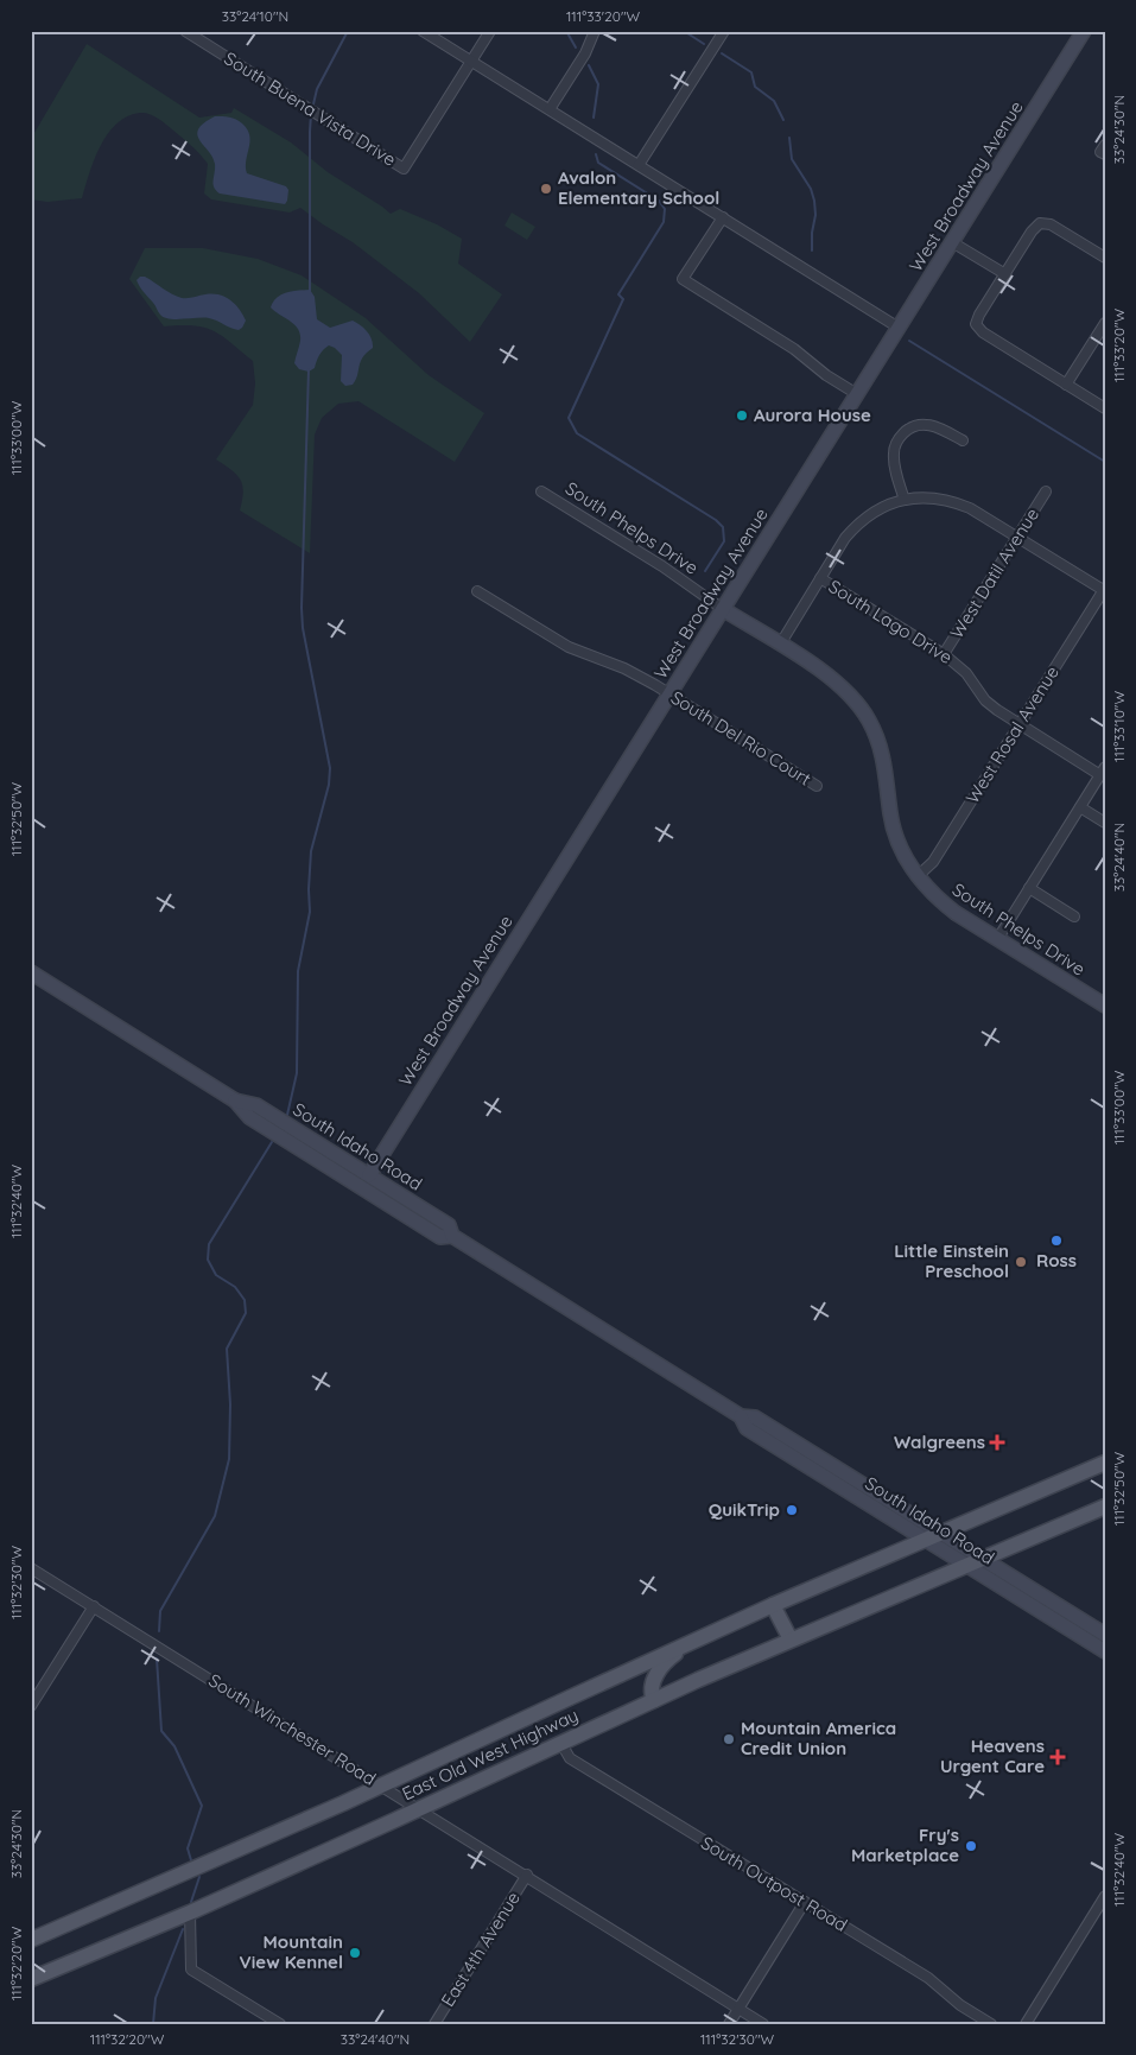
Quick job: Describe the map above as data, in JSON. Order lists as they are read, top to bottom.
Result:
{
  "streets": {
    "main road": [
      "West Broadway Avenue",
      "South Phelps Drive",
      "South Idaho Road",
      "East Old West Highway"
    ],
    "street": [
      "South Buena Vista Drive",
      "West Datil Avenue",
      "South Lago Drive",
      "West Rosal Avenue",
      "South Del Rio Court",
      "South Winchester Road",
      "South Outpost Road",
      "East 4th Avenue"
    ]
  },
  "crossings": [
    ["West Broadway Avenue", "South Phelps Drive"],
    ["West Broadway Avenue", "South Del Rio Court"],
    ["West Broadway Avenue", "South Idaho Road"],
    ["South Phelps Drive", "West Rosal Avenue"],
    ["West Datil Avenue", "South Lago Drive"],
    ["South Lago Drive", "West Rosal Avenue"],
    ["South Idaho Road", "East Old West Highway"],
    ["South Winchester Road", "East Old West Highway"],
    ["South Winchester Road", "East 4th Avenue"],
    ["East Old West Highway", "South Outpost Road"]
  ],
  "places": {
    "other": [
      "Avalon Elementary School",
      "Aurora House",
      "Ross",
      "Little Einstein Preschool",
      "QuikTrip",
      "Mountain America Credit Union",
      "Fry's Marketplace",
      "Mountain View Kennel"
    ],
    "health": ["Walgreens", "Heavens Urgent Care"]
  },
  "coordinates": [
    "33°24'10\"N",
    "111°33'20\"W",
    "33°24'30\"N",
    "111°33'00\"W",
    "111°33'10\"W",
    "111°32'50\"W",
    "33°24'40\"N",
    "111°32'40\"W",
    "111°32'30\"W",
    "111°32'20\"W"
  ]
}
